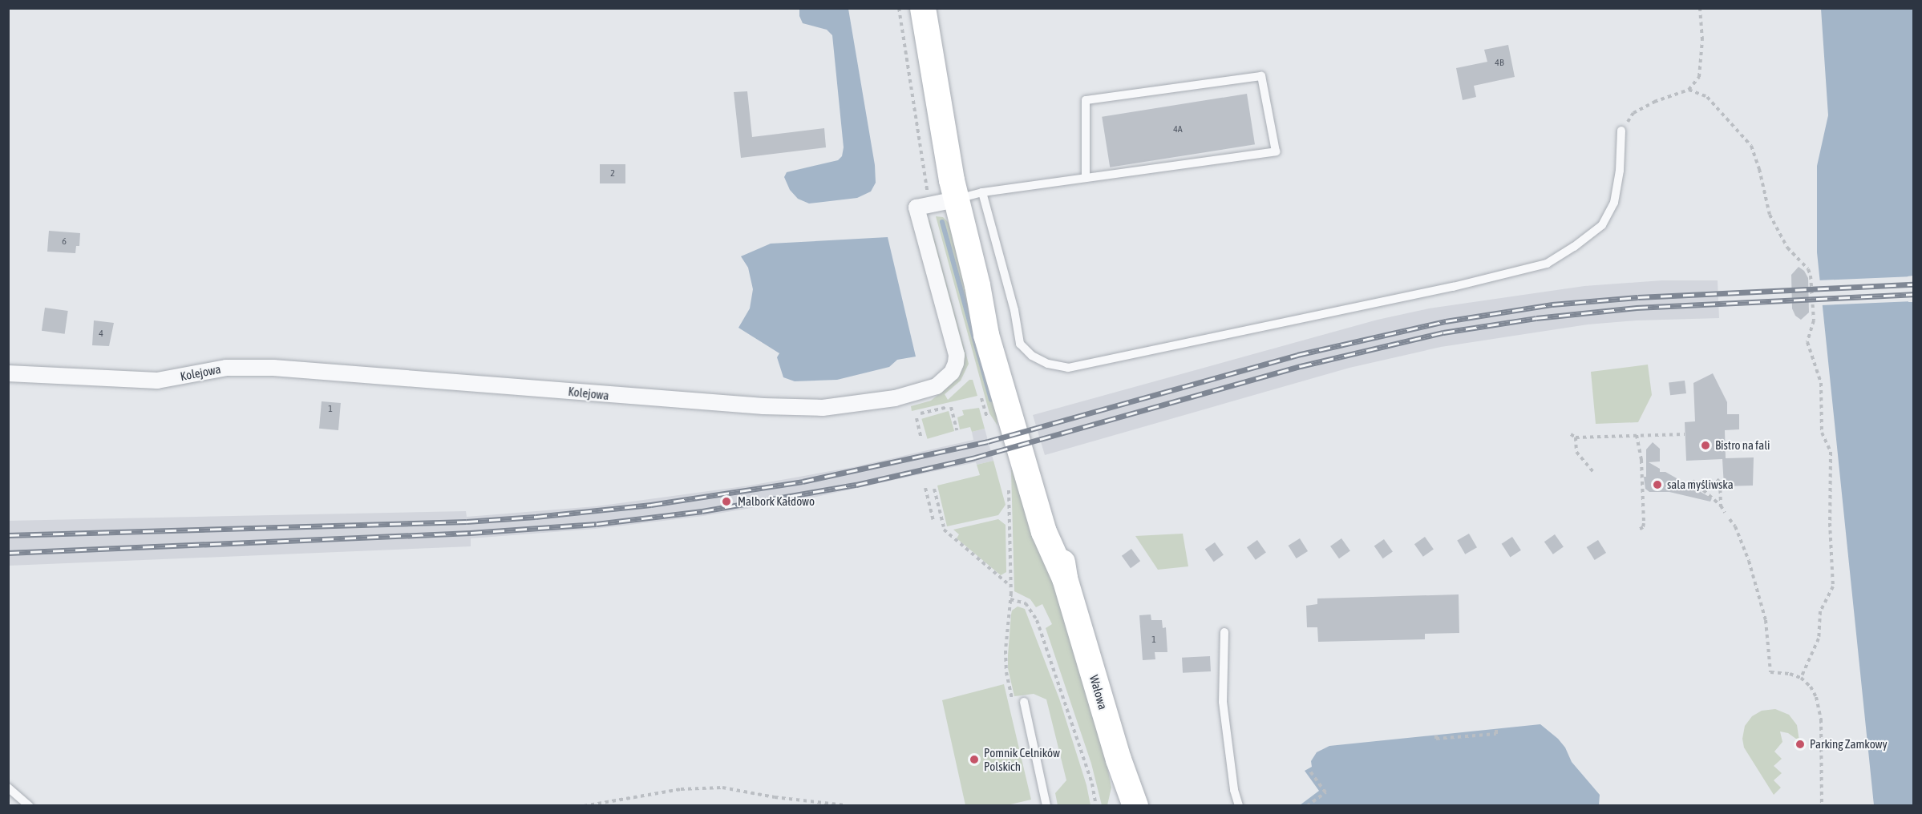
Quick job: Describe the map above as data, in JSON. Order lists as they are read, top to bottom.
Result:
{
  "streets": {
    "main road": ["Wałowa"],
    "street": ["Kolejowa"]
  },
  "crossings": [
    ["Kolejowa", "Wałowa"]
  ],
  "places": [
    "Bistro na fali",
    "sala myśliwska",
    "Malbork Kałdowo",
    "Parking Zamkowy",
    "Pomnik Celników Polskich"
  ],
  "house_numbers": [
    "4B",
    "4A",
    "2",
    "6",
    "4",
    "1",
    "1"
  ]
}
